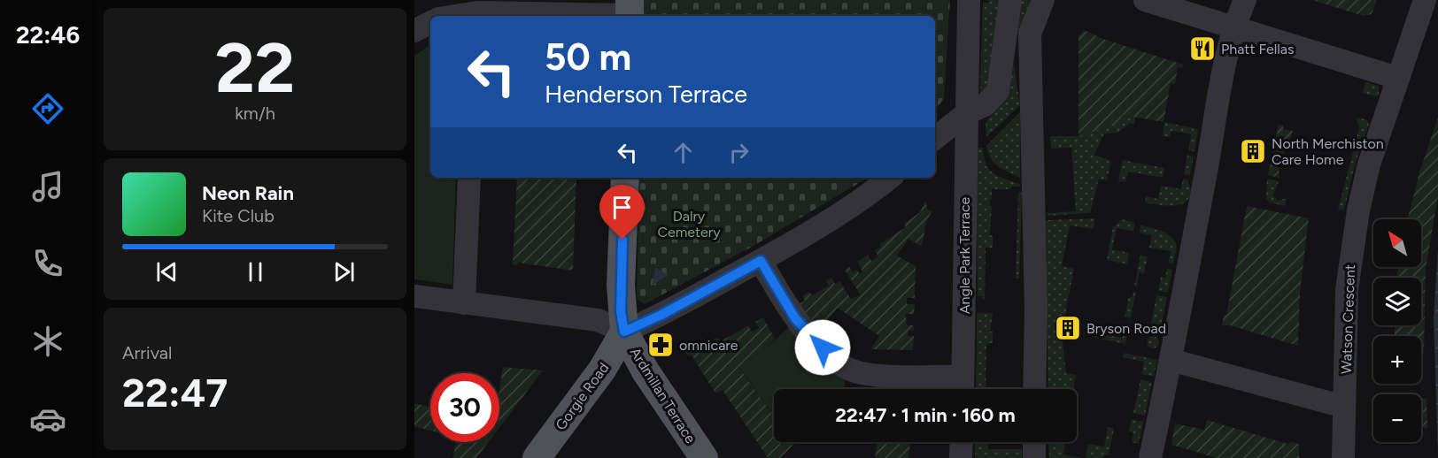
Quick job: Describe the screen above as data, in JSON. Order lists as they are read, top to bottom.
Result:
{
  "streets": {
    "main road": ["Ardmillan Terrace", "Gorgie Road"],
    "street": ["Angle Park Terrace", "Watson Crescent"]
  },
  "crossings": [
    ["Ardmillan Terrace", "Gorgie Road"]
  ],
  "parks": ["Dalry Cemetery"],
  "places": {
    "restaurant": ["Phatt Fellas"],
    "building": ["North Merchiston Care Home", "Bryson Road"],
    "pharmacy": ["omnicare"]
  },
  "north": "top left",
  "page": {
    "tabs": "22:46",
    "tile": [
      ["22", "km/h"],
      ["Arrival", "22:47"]
    ],
    "turn": ["50 m", "Henderson Terrace"],
    "song": ["Neon Rain", "Kite Club"],
    "map_buttons": ["+", "−"],
    "limit": "30",
    "trip": "22:47 · 1 min · 160 m"
  }
}
